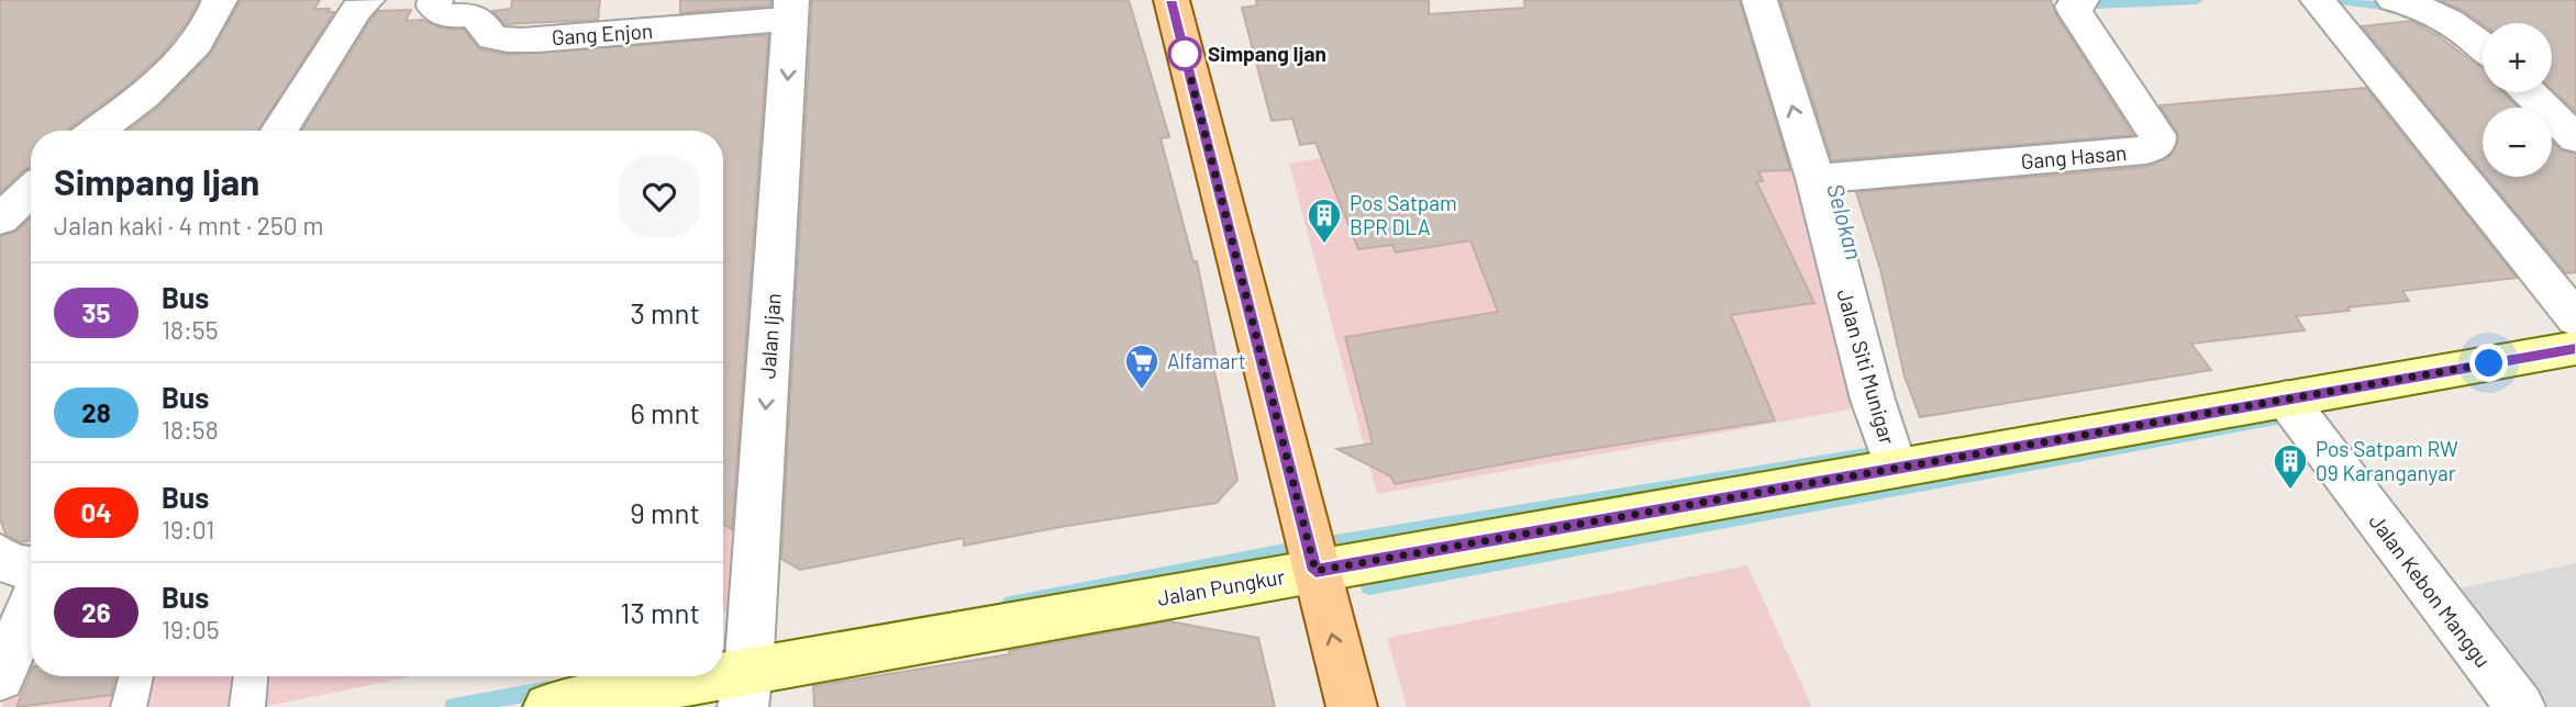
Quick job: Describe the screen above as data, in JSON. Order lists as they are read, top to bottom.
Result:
{
  "streets": {
    "main road": ["Jalan Pungkur"],
    "street": [
      "Gang Enjon",
      "Gang Hasan",
      "Jalan Ijan",
      "Jalan Siti Munigar",
      "Jalan Kebon Manggu"
    ]
  },
  "crossings": [
    ["Gang Enjon", "Jalan Ijan"],
    ["Gang Hasan", "Jalan Siti Munigar"],
    ["Jalan Ijan", "Jalan Pungkur"],
    ["Jalan Siti Munigar", "Jalan Pungkur"],
    ["Jalan Pungkur", "Jalan Kebon Manggu"]
  ],
  "one_way": ["Jalan Ijan", "Jalan Siti Munigar"],
  "water": ["Selokan"],
  "places": {
    "other": ["Simpang Ijan"],
    "building": ["Pos Satpam BPR DLA", "Pos Satpam RW 09 Karanganyar"],
    "supermarket": ["Alfamart"]
  },
  "lines": ["bus line 35"],
  "page": {
    "map_buttons": ["+", "−"],
    "heading": ["Simpang Ijan", "Jalan kaki · 4 mnt · 250 m"],
    "list": [
      {
        "mark": "35",
        "name": "Bus",
        "note": "18:55",
        "value": "3 mnt"
      },
      {
        "mark": "28",
        "name": "Bus",
        "note": "18:58",
        "value": "6 mnt"
      },
      {
        "mark": "04",
        "name": "Bus",
        "note": "19:01",
        "value": "9 mnt"
      },
      {
        "mark": "26",
        "name": "Bus",
        "note": "19:05",
        "value": "13 mnt"
      }
    ]
  }
}
